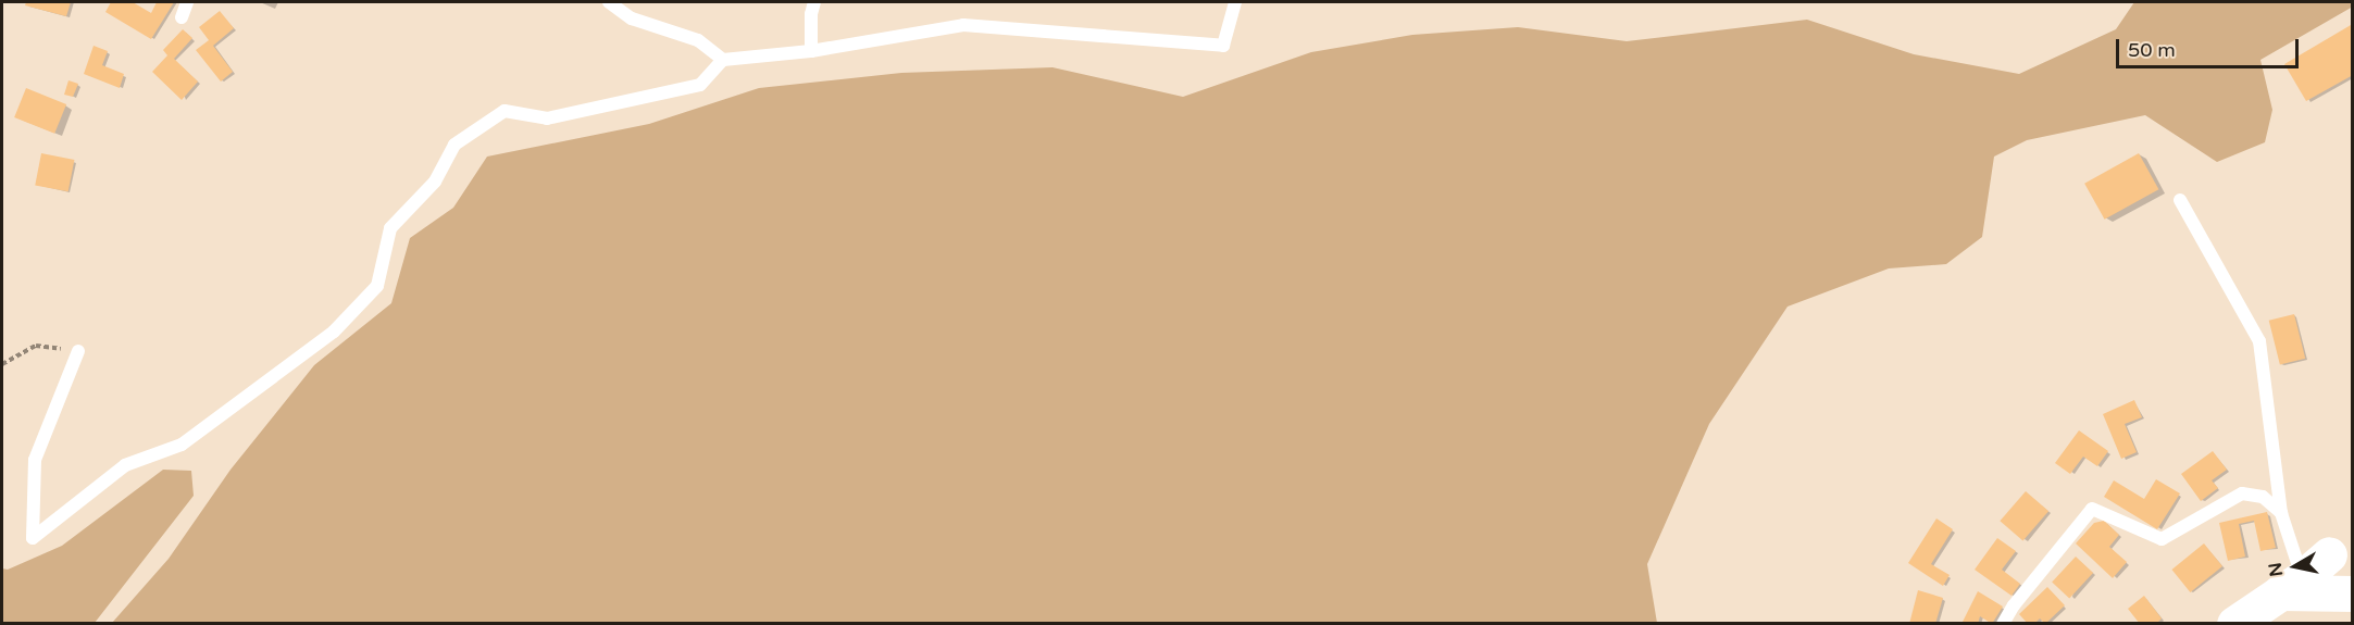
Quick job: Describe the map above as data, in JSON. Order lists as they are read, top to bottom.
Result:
{
  "scale_bar": "50 m",
  "north": "left"
}
